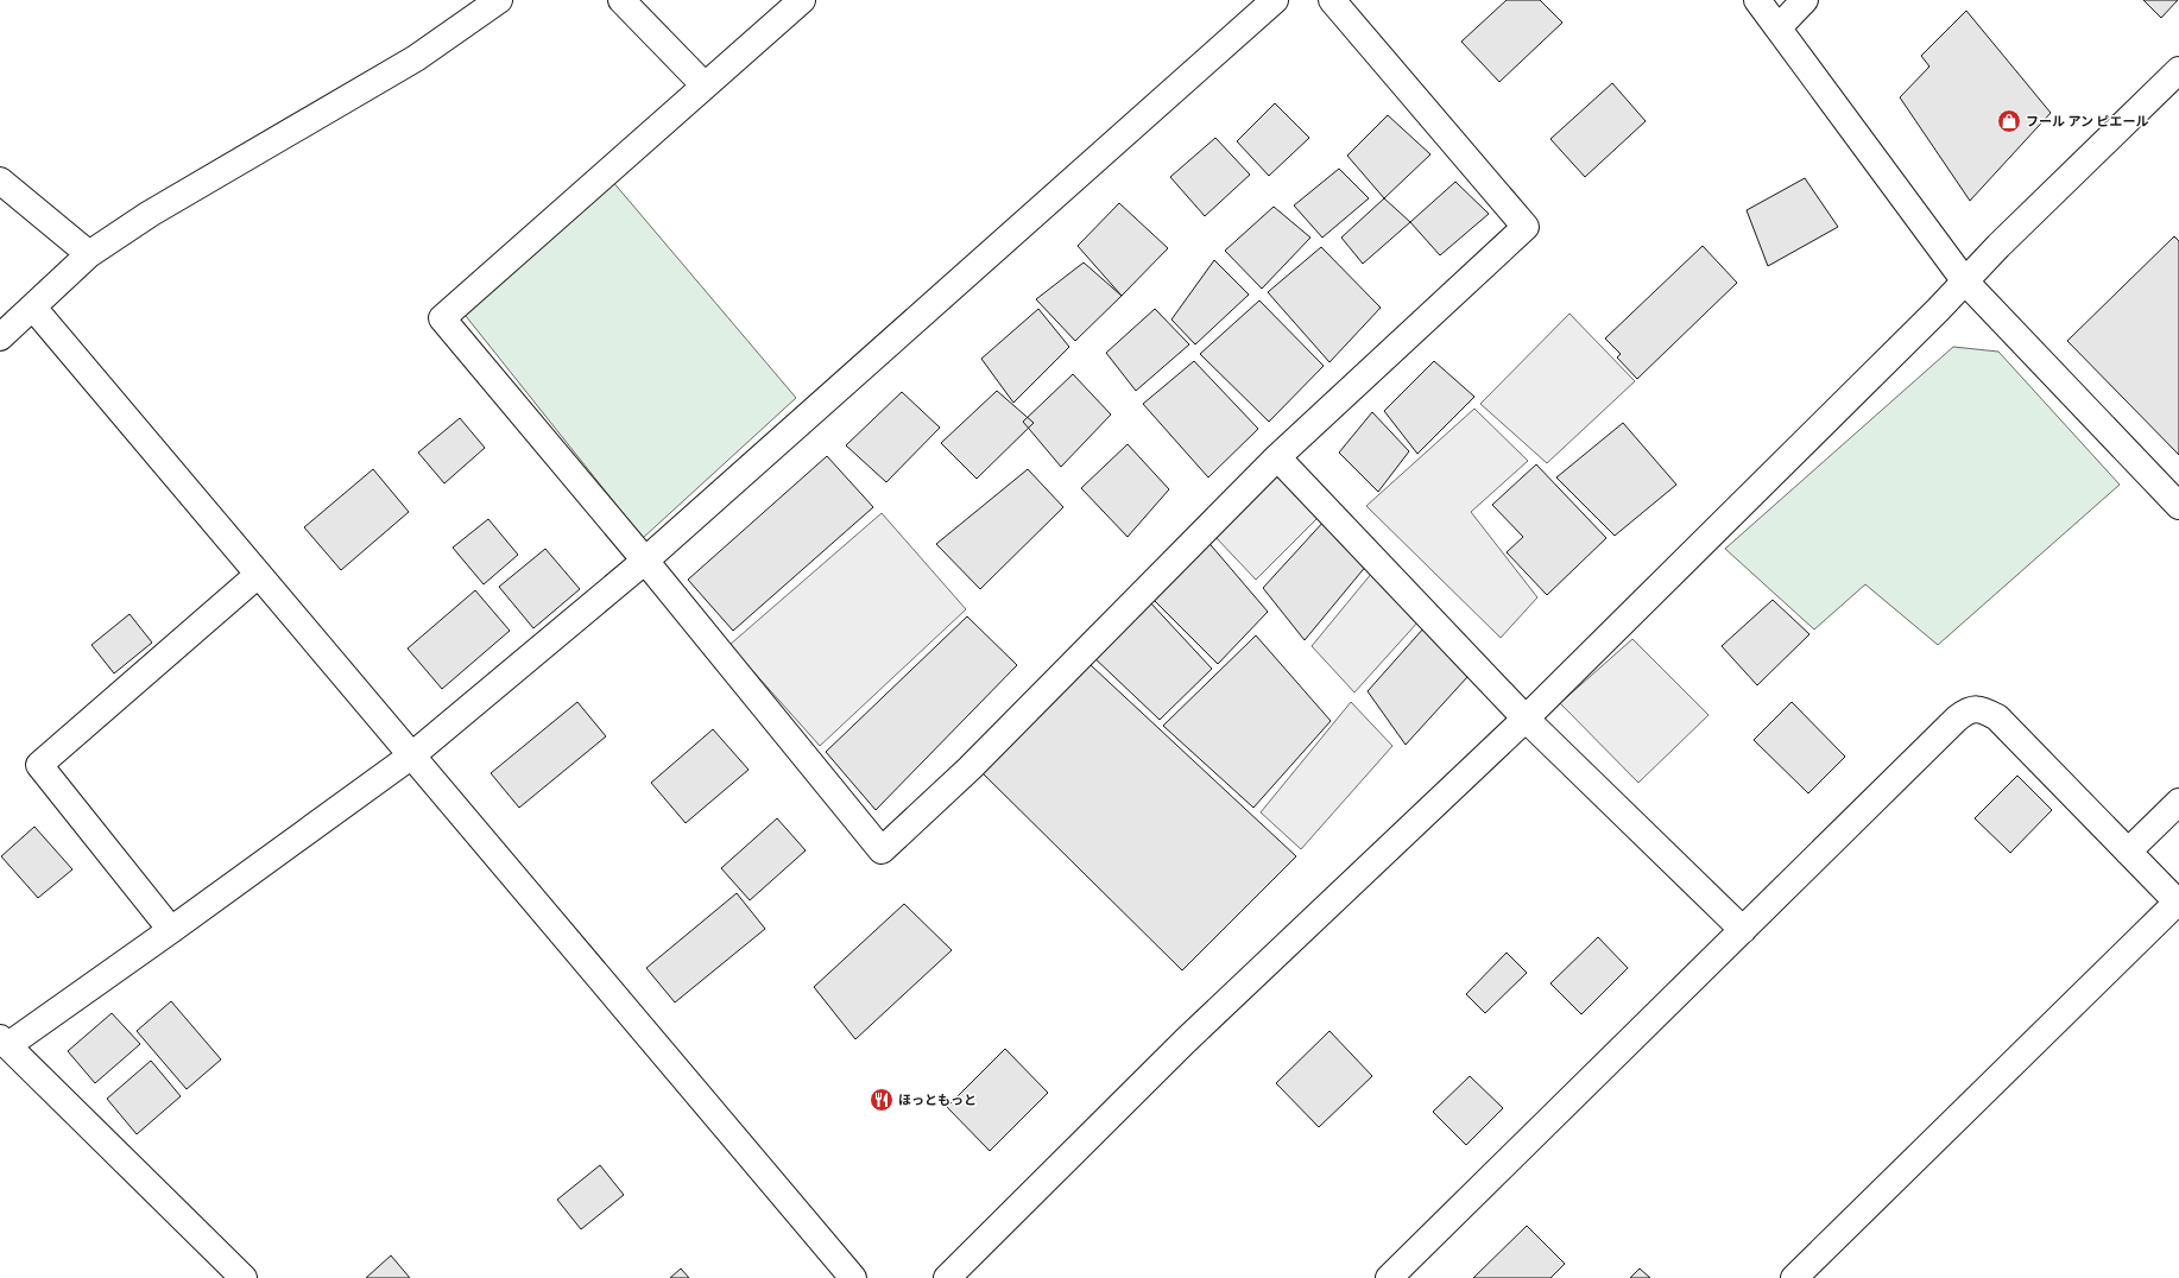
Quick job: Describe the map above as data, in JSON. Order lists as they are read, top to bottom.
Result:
{
  "places": {
    "shop": ["フール アン ピエール"],
    "restaurant": ["ほっともっと"]
  }
}
